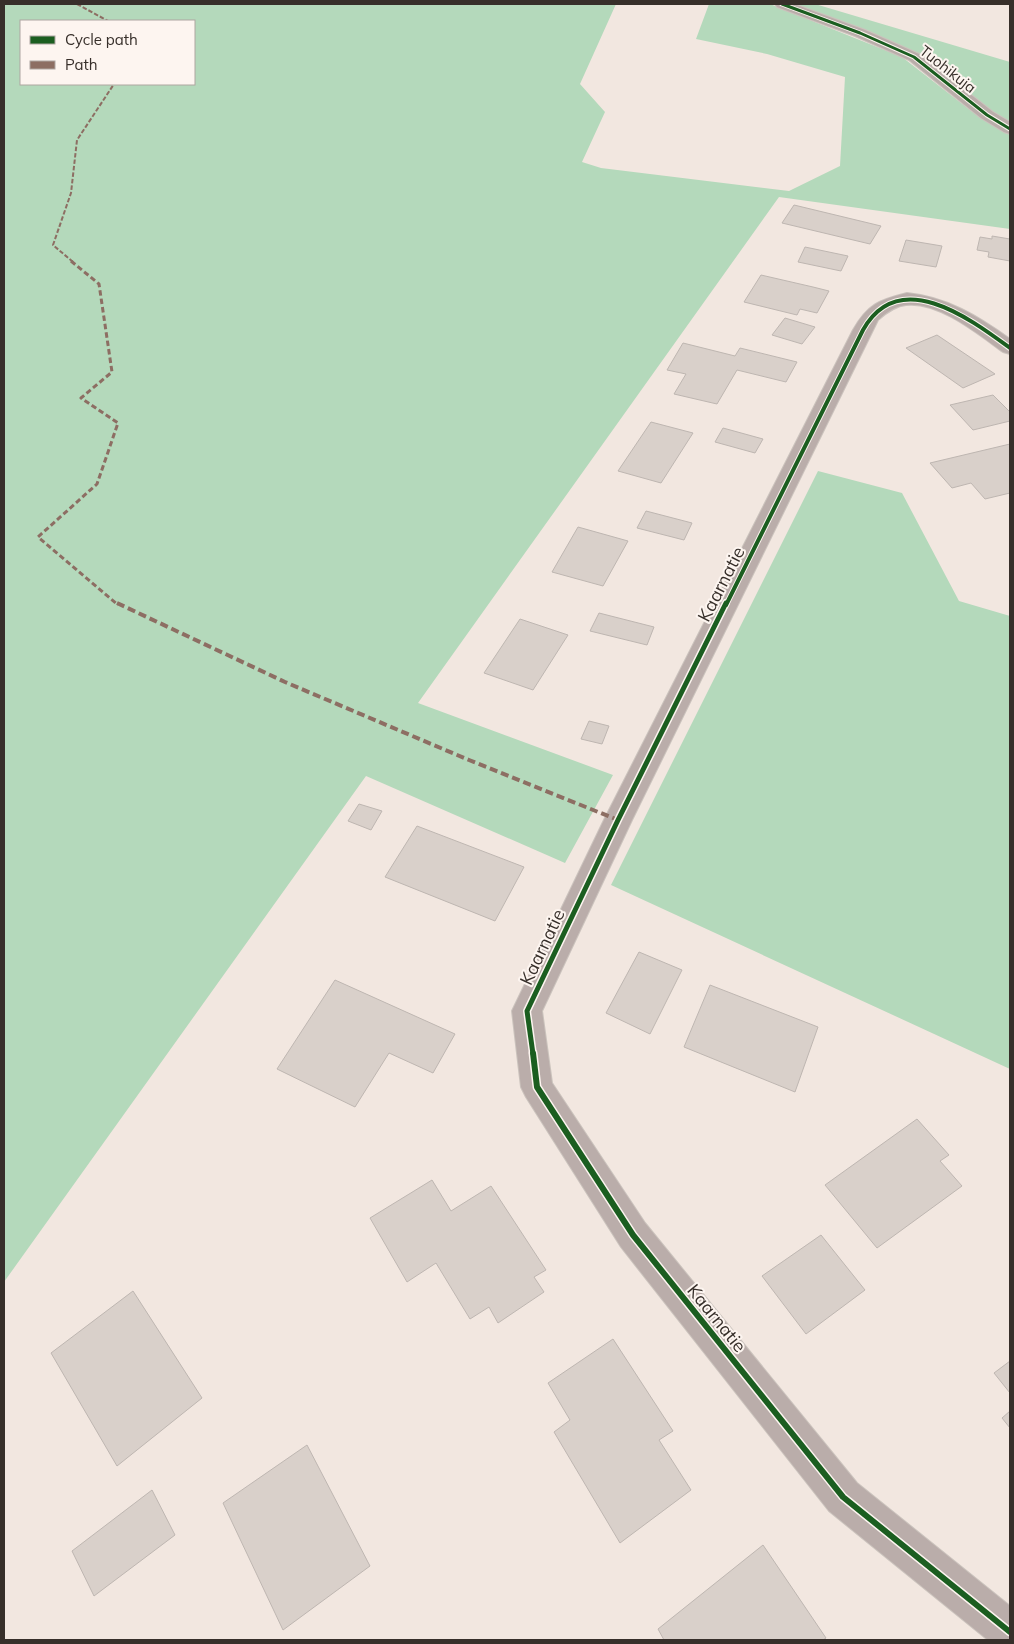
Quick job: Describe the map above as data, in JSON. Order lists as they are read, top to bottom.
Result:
{
  "streets": {
    "street": ["Tuohikuja", "Kaarnatie"]
  },
  "legend": ["Cycle path", "Path"]
}
